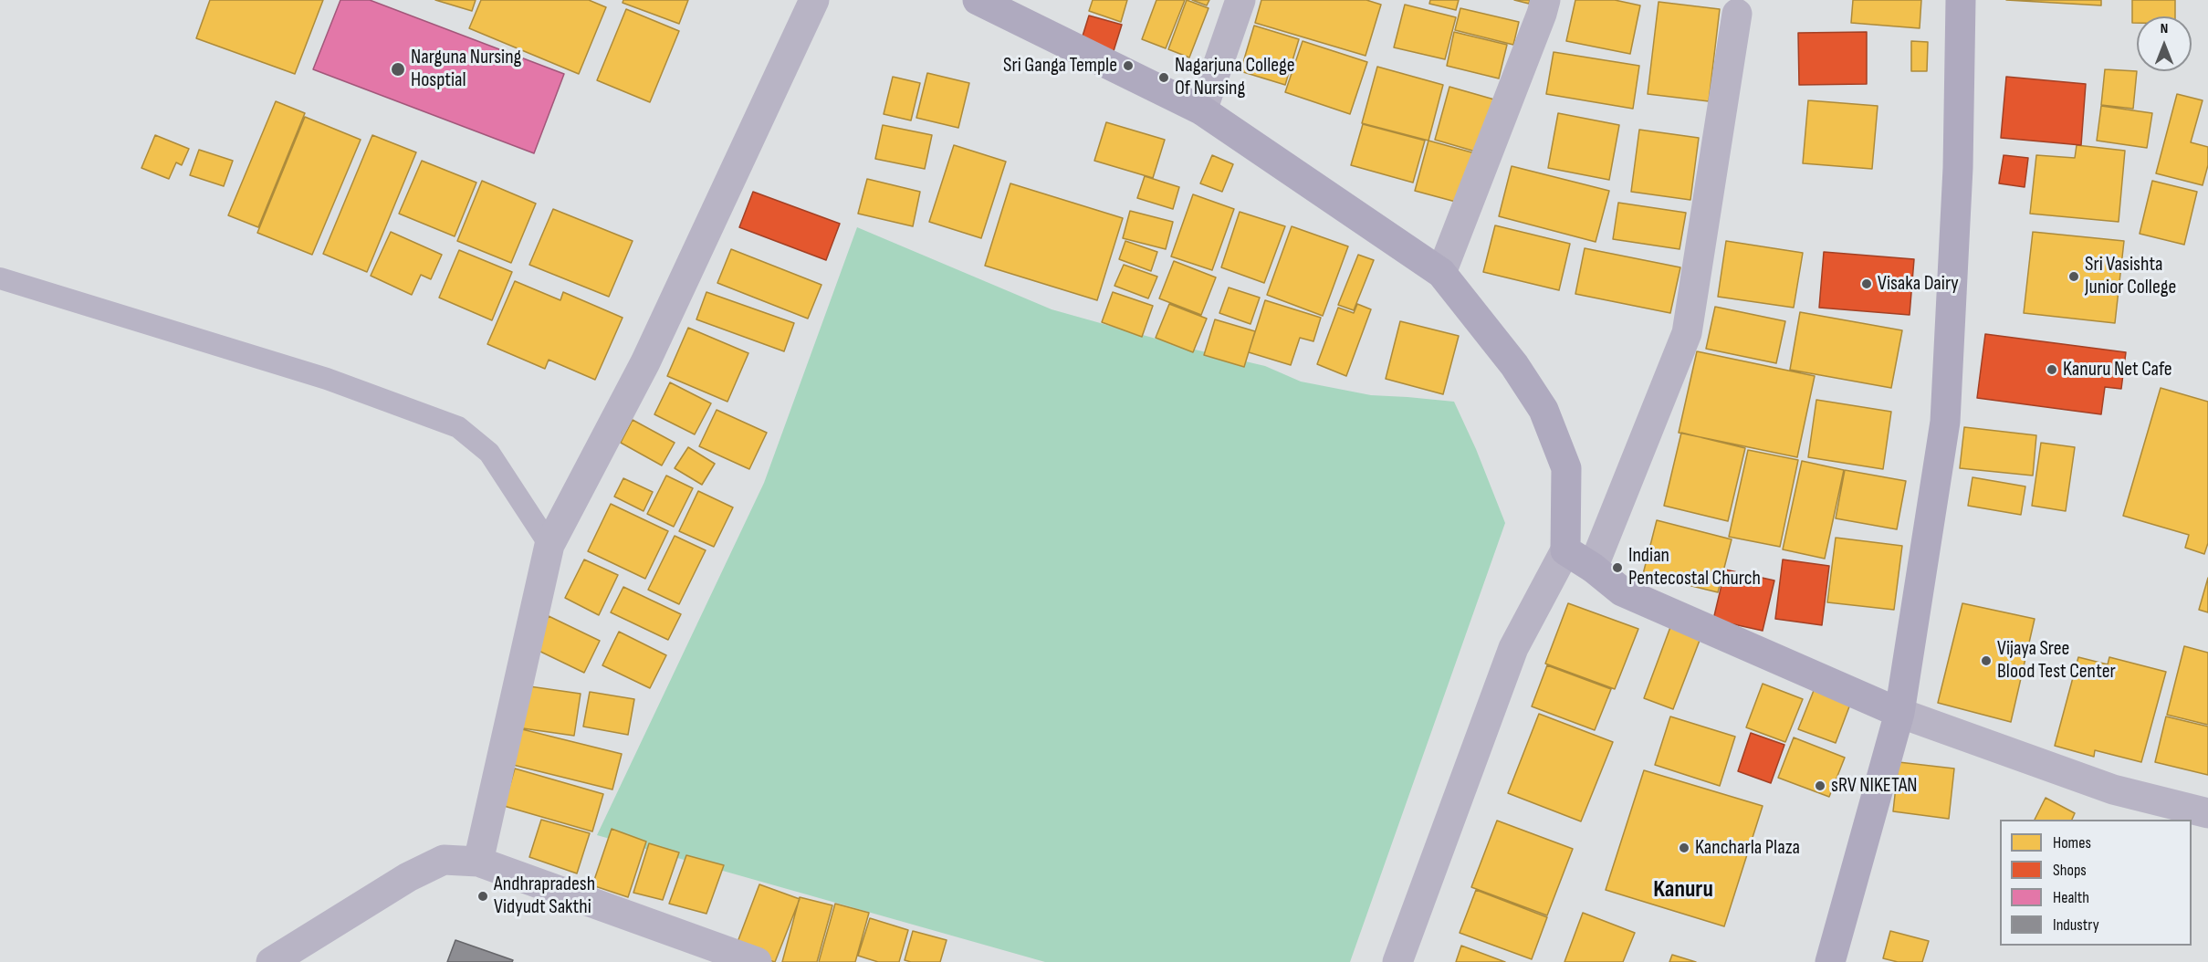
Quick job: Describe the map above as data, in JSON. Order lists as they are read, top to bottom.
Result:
{
  "districts": ["Kanuru"],
  "places": [
    "Sri Ganga Temple",
    "Narguna Nursing Hosptial",
    "Nagarjuna College Of Nursing",
    "Sri Vasishta Junior College",
    "Visaka Dairy",
    "Kanuru Net Cafe",
    "Indian Pentecostal Church",
    "Vijaya Sree Blood Test Center",
    "sRV NIKETAN",
    "Kancharla Plaza",
    "Andhrapradesh Vidyudt Sakthi"
  ],
  "legend": [
    "Homes",
    "Shops",
    "Health",
    "Industry"
  ],
  "north": "top"
}
